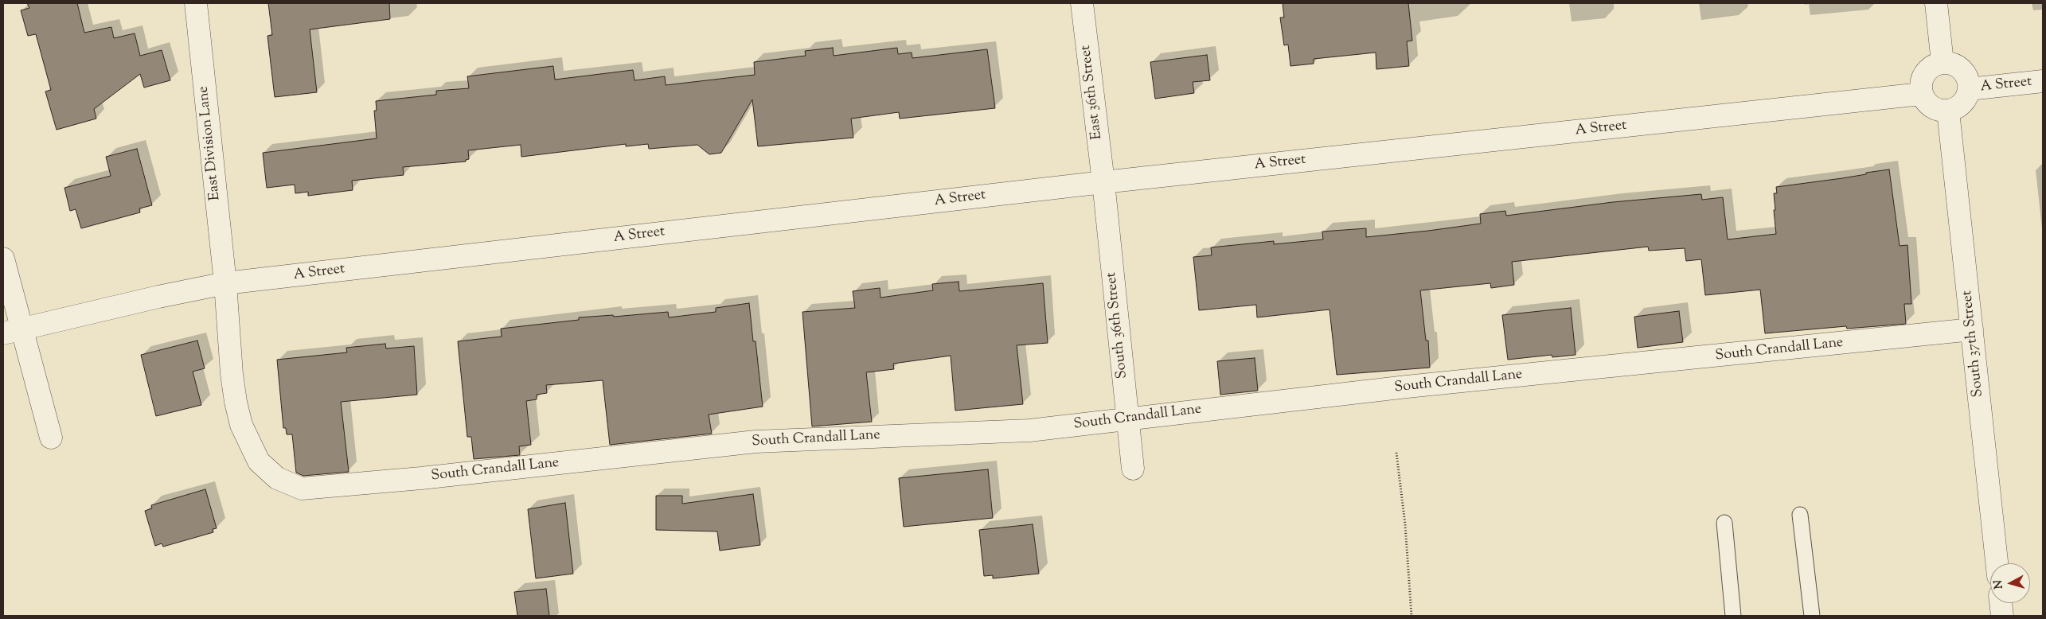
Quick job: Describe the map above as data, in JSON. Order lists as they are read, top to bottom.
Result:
{
  "streets": {
    "street": [
      "A Street",
      "East 36th Street",
      "East Division Lane",
      "South 36th Street",
      "South 37th Street",
      "South Crandall Lane"
    ]
  },
  "crossings": [
    ["A Street", "East 36th Street"],
    ["A Street", "East Division Lane"],
    ["A Street", "South 36th Street"],
    ["A Street", "South 37th Street"],
    ["East 36th Street", "South 36th Street"],
    ["East Division Lane", "South Crandall Lane"],
    ["South 36th Street", "South Crandall Lane"],
    ["South 37th Street", "South Crandall Lane"]
  ],
  "north": "left"
}
